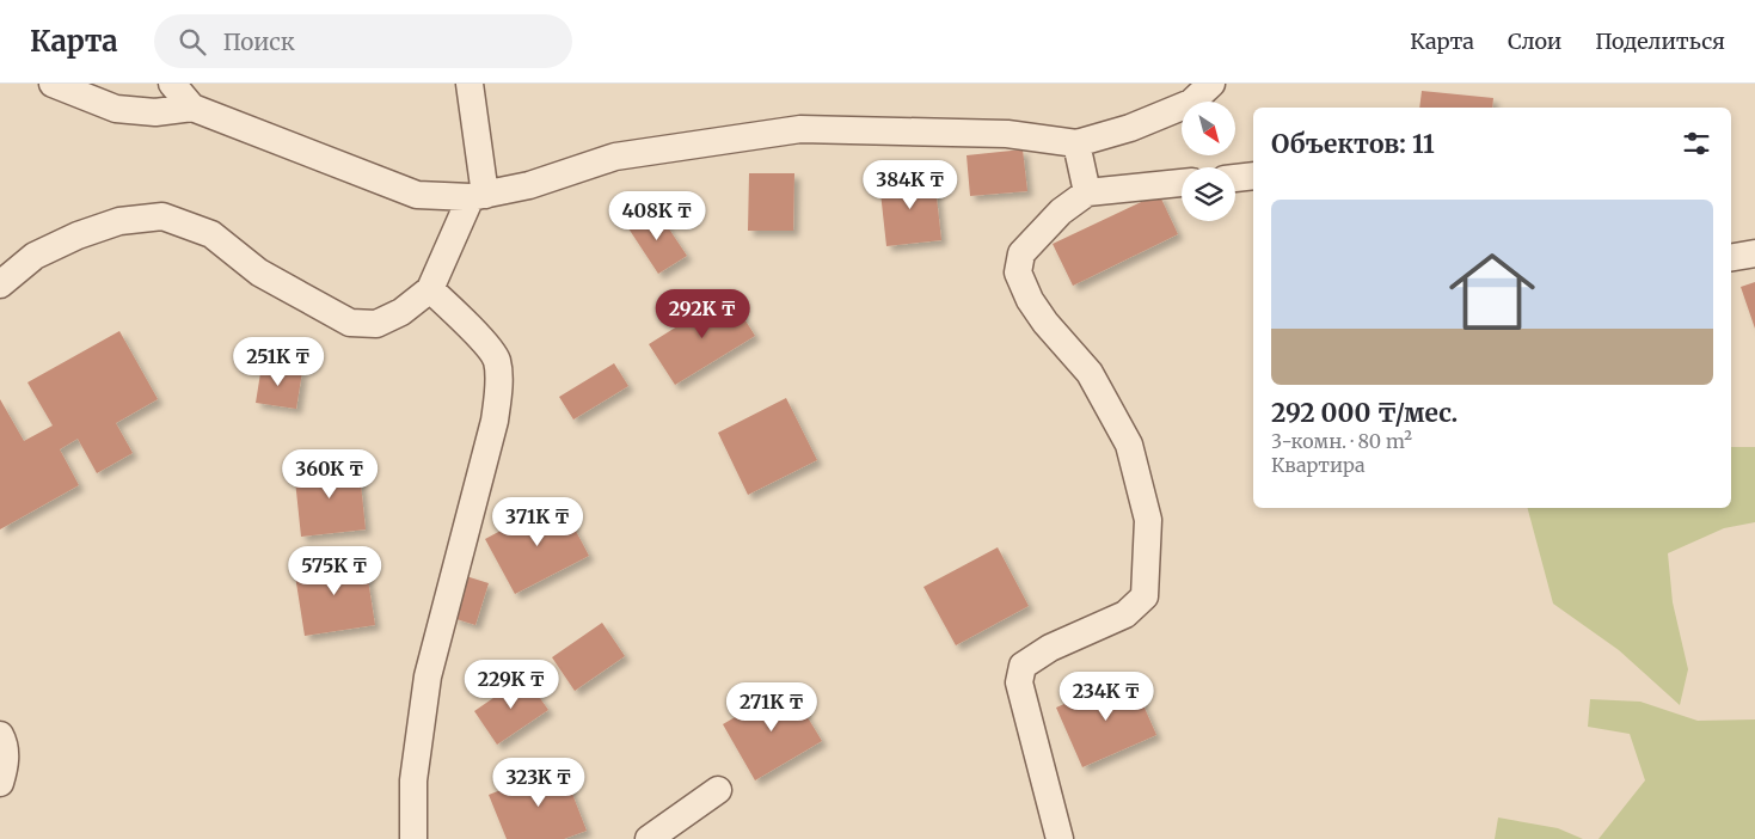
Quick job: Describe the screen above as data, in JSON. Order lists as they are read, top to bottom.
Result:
{
  "north": "bottom right",
  "page": {
    "header": "Карта",
    "search": "Поиск",
    "nav": ["Карта", "Слои", "Поделиться"],
    "heading": "Объектов: 11",
    "price": [
      "384K ₸",
      "408K ₸",
      "292K ₸",
      "251K ₸",
      "360K ₸",
      "371K ₸",
      "575K ₸",
      "229K ₸",
      "234K ₸",
      "271K ₸",
      "323K ₸"
    ],
    "list": [
      {
        "name": "292 000 ₸/мес.",
        "note": "3-комн. · 80 m² · Квартира"
      }
    ]
  }
}
